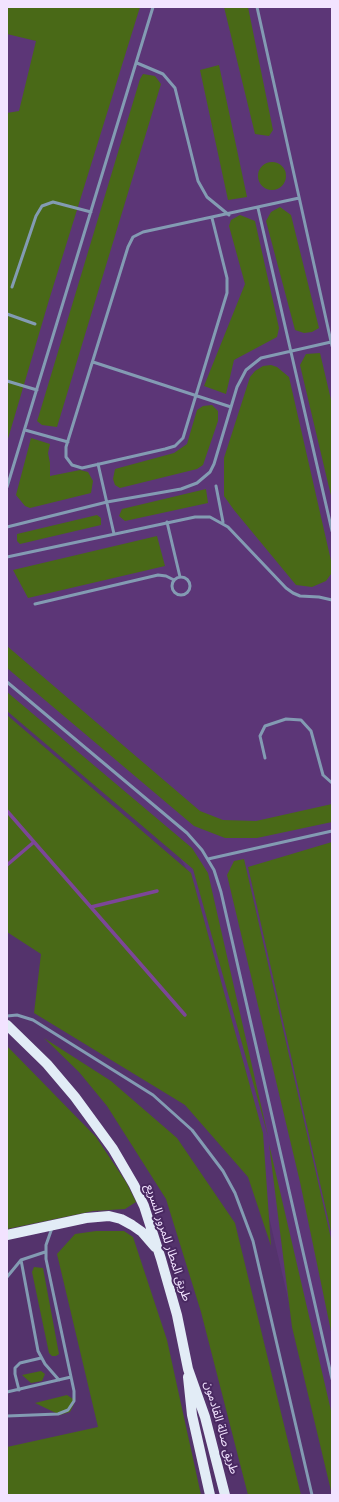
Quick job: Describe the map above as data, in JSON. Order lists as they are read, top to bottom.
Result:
{
  "streets": {
    "main road": ["طريق المطار للمرور السريع", "طريق صالة القادمون"]
  },
  "crossings": [
    ["طريق المطار للمرور السريع", "طريق صالة القادمون"]
  ]
}
